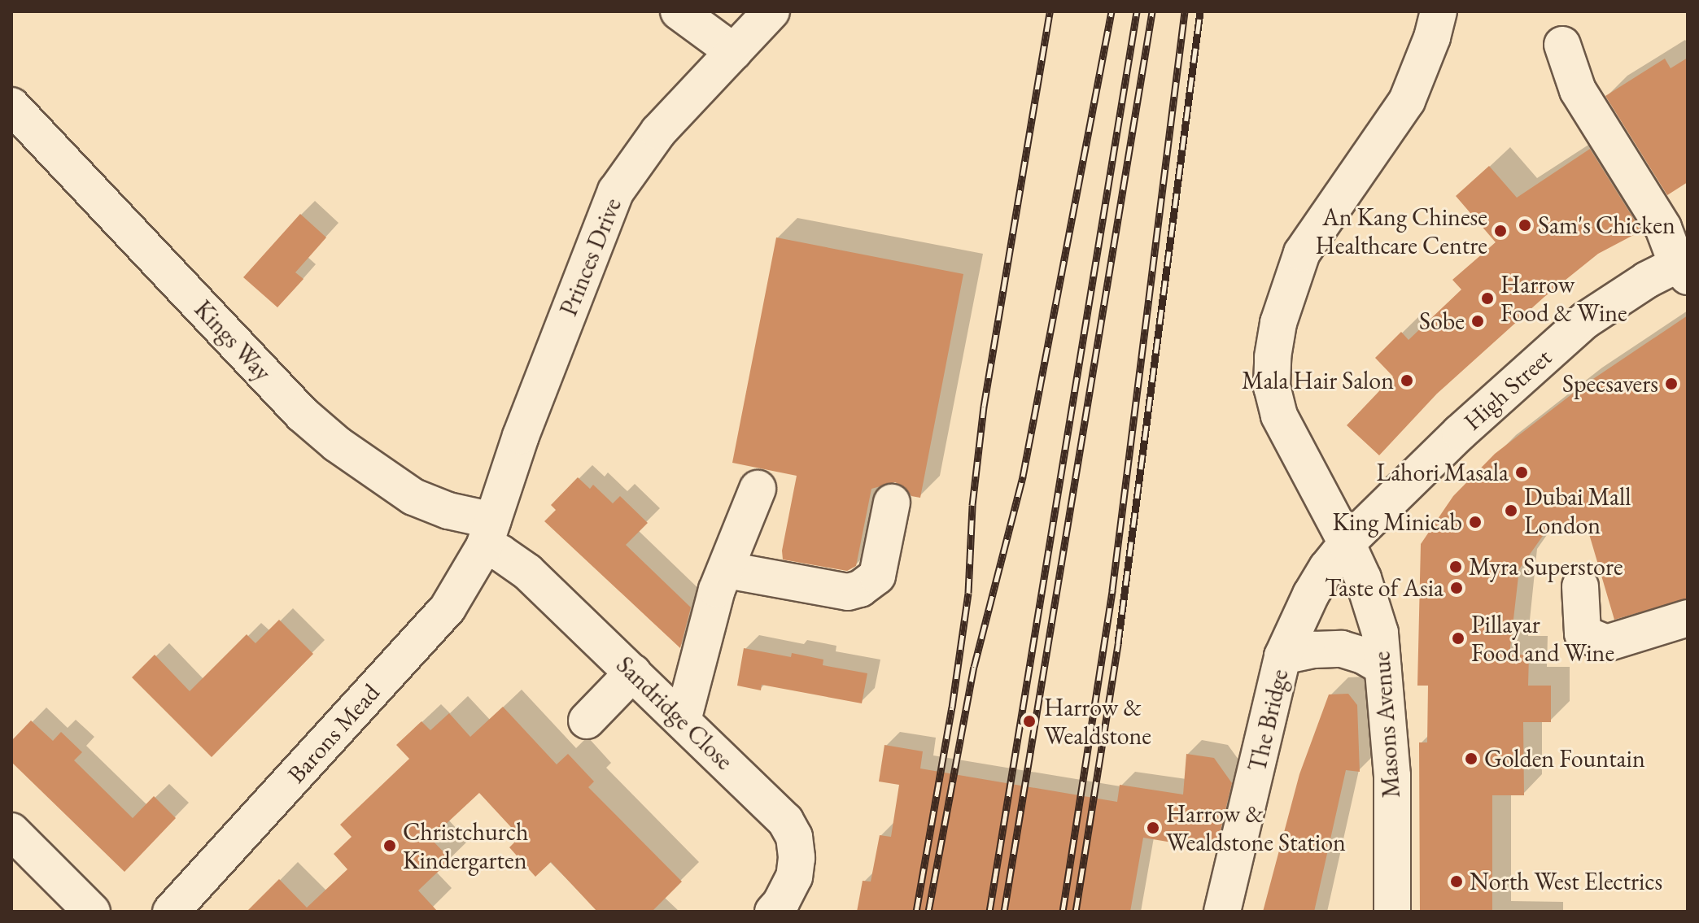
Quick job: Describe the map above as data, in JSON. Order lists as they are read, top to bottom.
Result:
{
  "streets": {
    "street": [
      "Princes Drive",
      "Kings Way",
      "High Street",
      "Sandridge Close",
      "The Bridge",
      "Masons Avenue",
      "Barons Mead"
    ]
  },
  "crossings": [
    ["Princes Drive", "Kings Way"],
    ["Princes Drive", "Sandridge Close"],
    ["Princes Drive", "Barons Mead"],
    ["Kings Way", "Sandridge Close"],
    ["Kings Way", "Barons Mead"],
    ["High Street", "The Bridge"],
    ["High Street", "Masons Avenue"],
    ["Sandridge Close", "Barons Mead"],
    ["The Bridge", "Masons Avenue"]
  ],
  "places": [
    "Sam's Chicken",
    "An Kang Chinese Healthcare Centre",
    "Harrow Food & Wine",
    "Sobe",
    "Mala Hair Salon",
    "Specsavers",
    "Lahori Masala",
    "Dubai Mall London",
    "King Minicab",
    "Myra Superstore",
    "Taste of Asia",
    "Pillayar Food and Wine",
    "Harrow & Wealdstone",
    "Golden Fountain",
    "Harrow & Wealdstone Station",
    "Christchurch Kindergarten",
    "North West Electrics"
  ]
}
